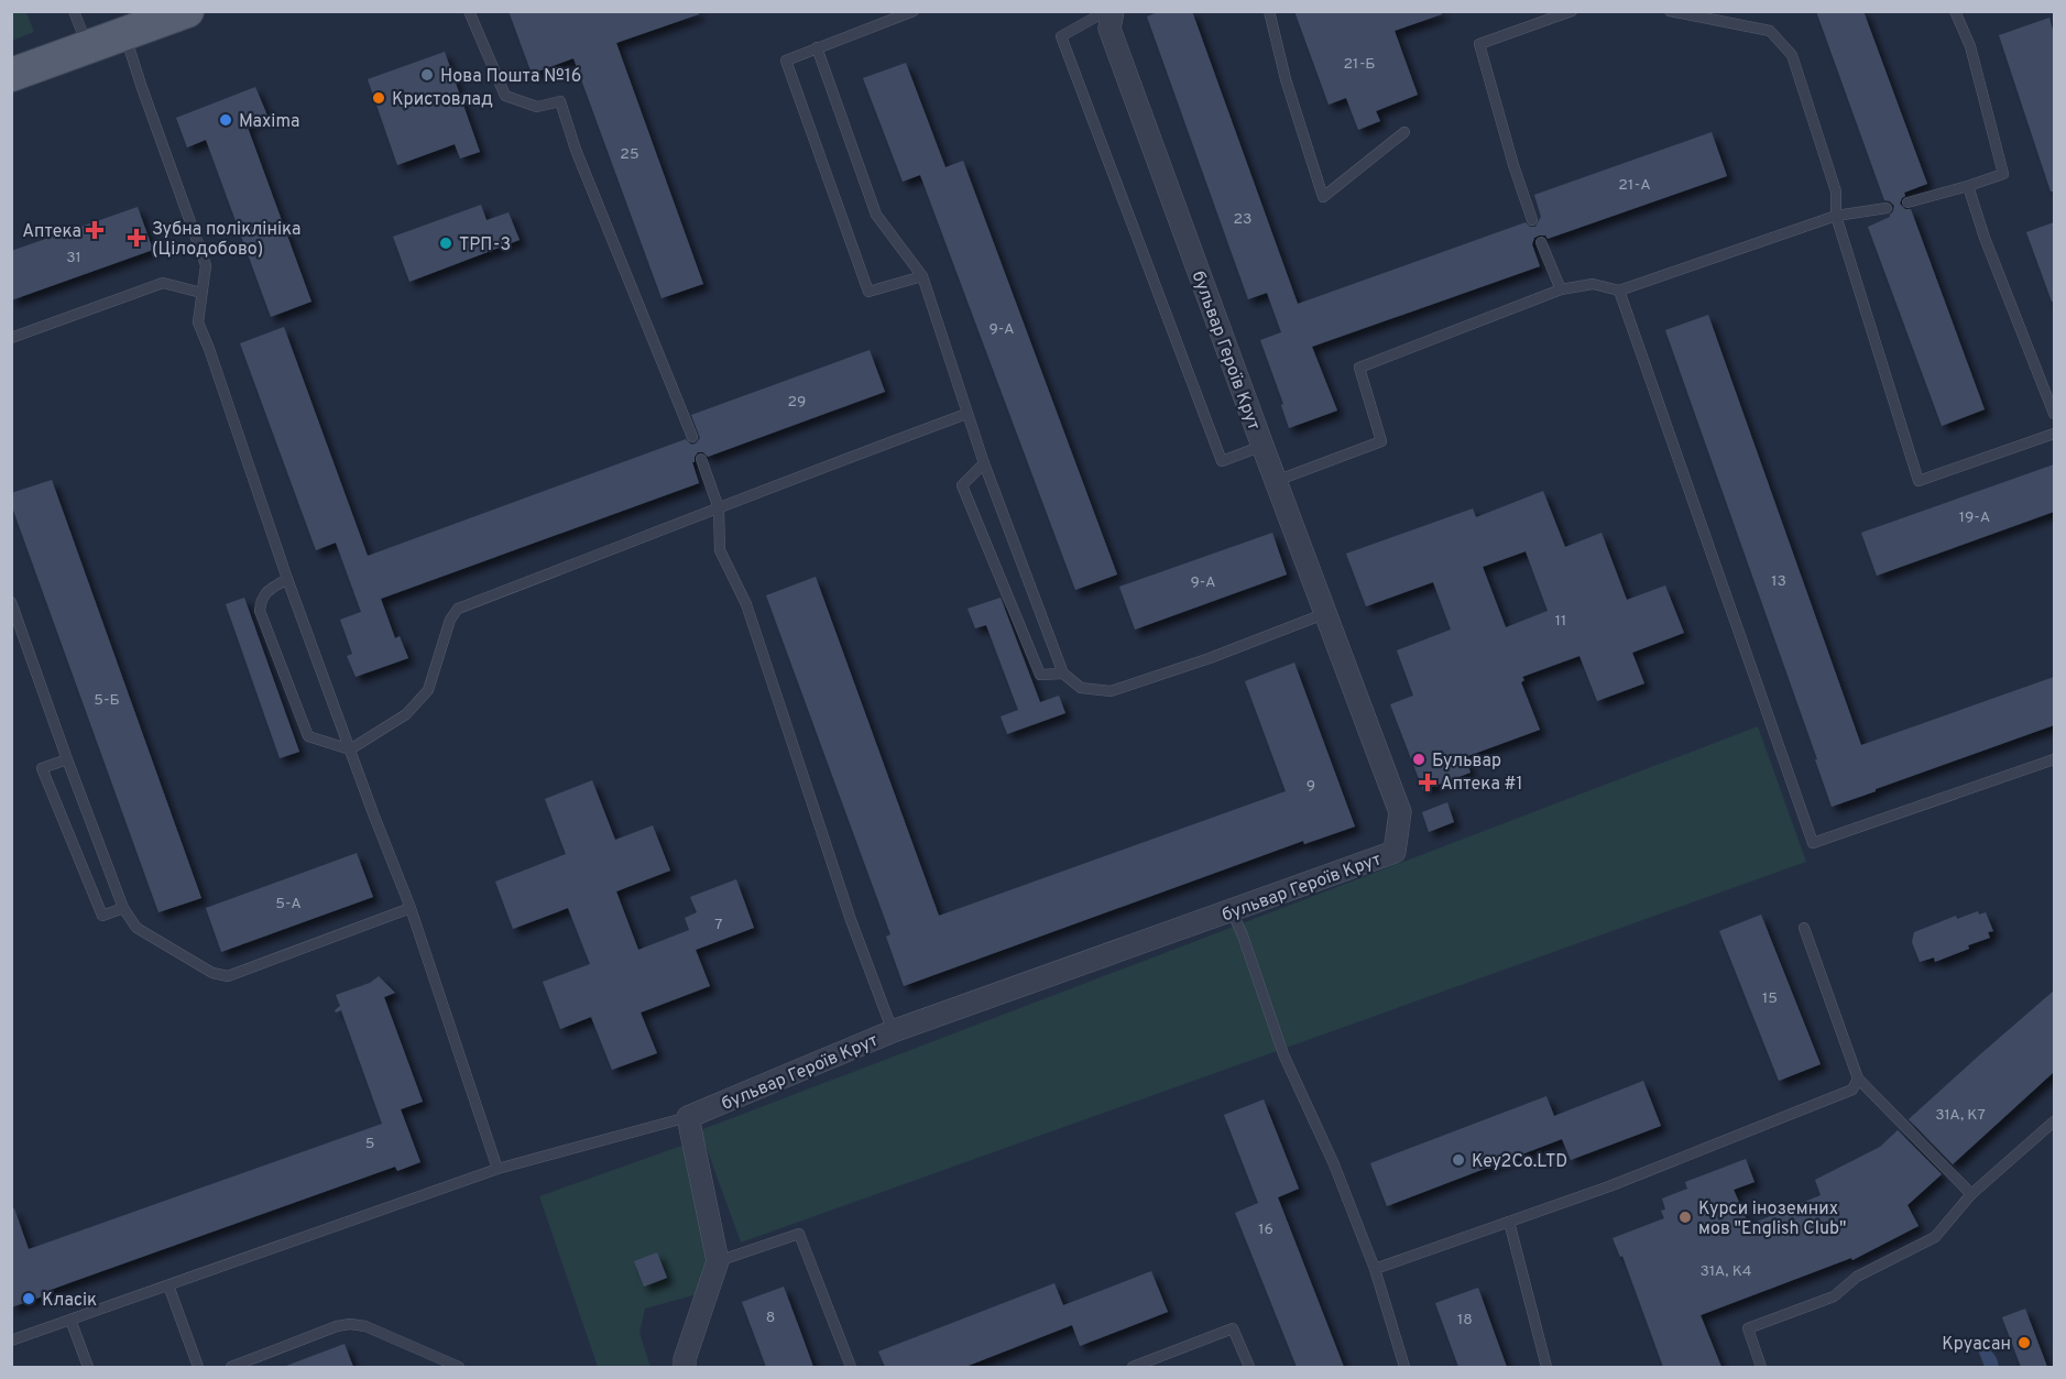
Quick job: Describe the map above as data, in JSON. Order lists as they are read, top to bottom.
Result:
{
  "streets": {
    "street": ["бульвар Героїв Крут"]
  },
  "places": {
    "other": [
      "Нова Пошта №16",
      "Кристовлад",
      "Maxima",
      "ТРП-3",
      "Бульвар",
      "Key2Co.LTD",
      "Курси іноземних мов \"English Club\"",
      "Класік",
      "Круасан"
    ],
    "health": ["Аптека", "Зубна поліклініка (Цілодобово)", "Аптека #1"]
  },
  "house_numbers": [
    "21-Б",
    "25",
    "21-А",
    "23",
    "31",
    "9-А",
    "29",
    "19-А",
    "13",
    "9-А",
    "11",
    "5-Б",
    "9",
    "5-А",
    "7",
    "15",
    "31А, К7",
    "5",
    "16",
    "31А, К4",
    "8",
    "18"
  ]
}
